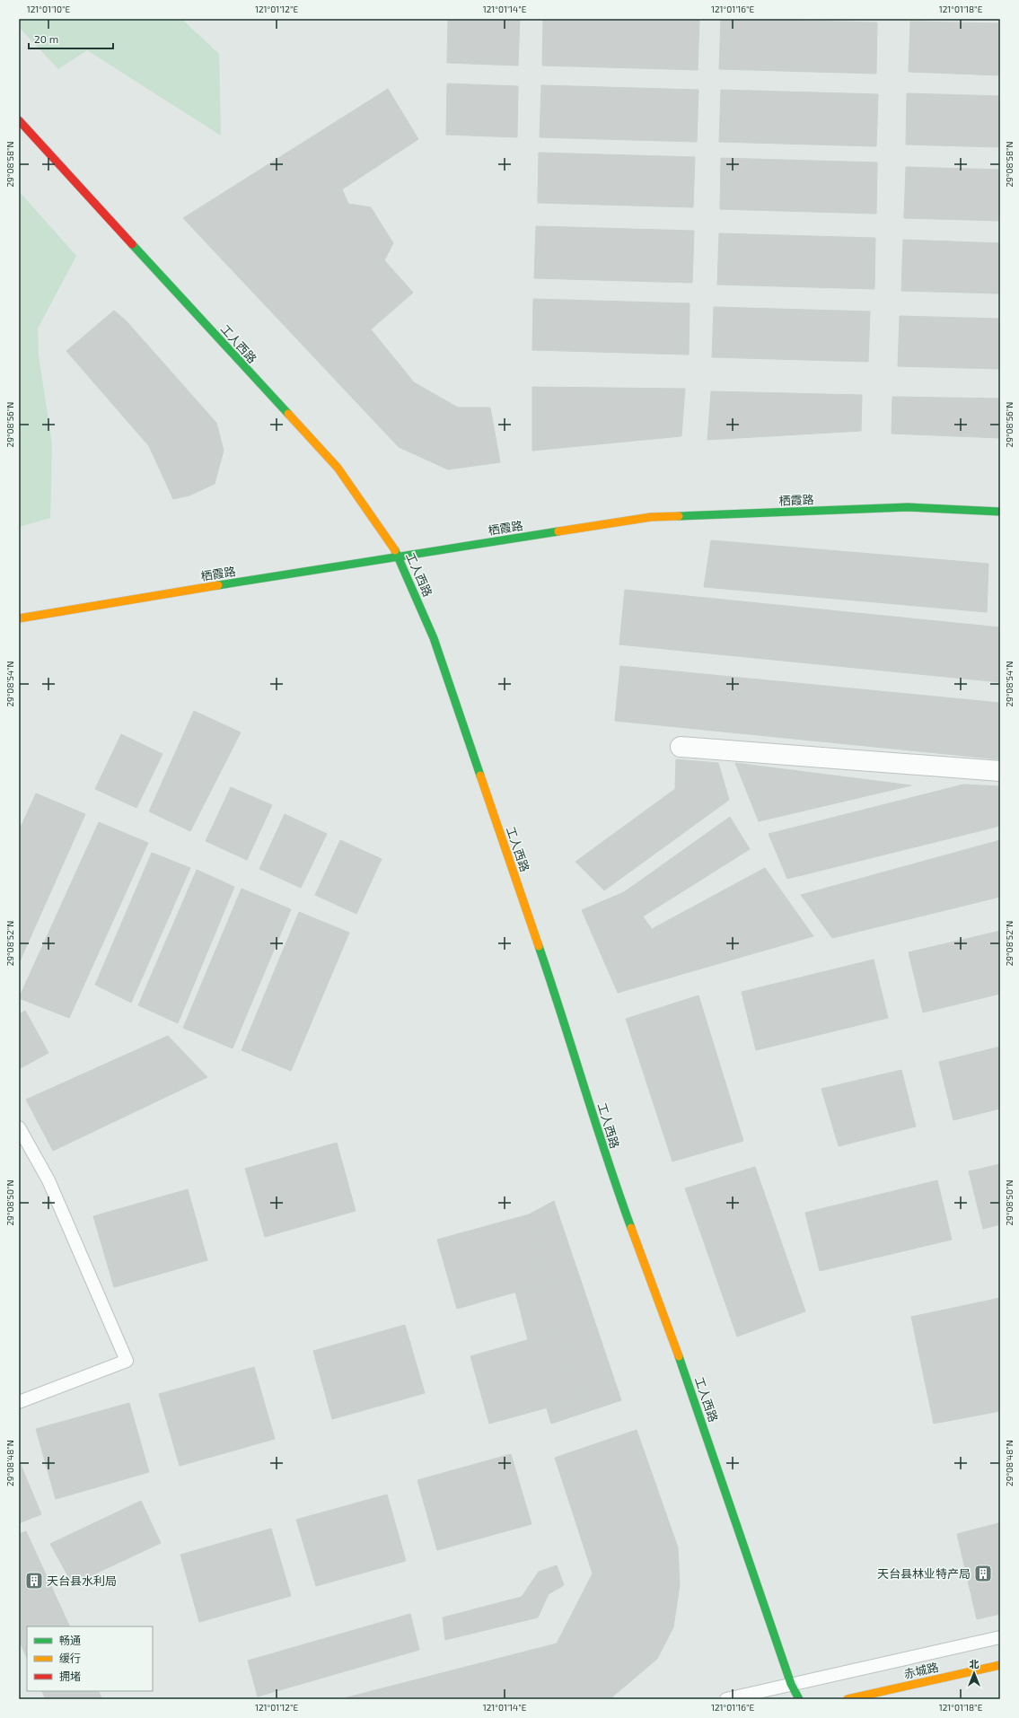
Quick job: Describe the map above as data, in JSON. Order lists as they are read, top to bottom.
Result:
{
  "streets": {
    "main road": ["工人西路", "栖霞路", "赤城路"]
  },
  "crossings": [
    ["工人西路", "栖霞路"]
  ],
  "places": {
    "building": ["天台县林业特产局", "天台县水利局"]
  },
  "legend": ["畅通", "缓行", "拥堵"],
  "scale_bar": "20 m",
  "north": "top",
  "coordinates": [
    "121°01'10\"E",
    "121°01'12\"E",
    "121°01'14\"E",
    "121°01'16\"E",
    "121°01'18\"E",
    "29°08'58\"N",
    "29°08'56\"N",
    "29°08'54\"N",
    "29°08'52\"N",
    "29°08'50\"N",
    "29°08'48\"N"
  ]
}
